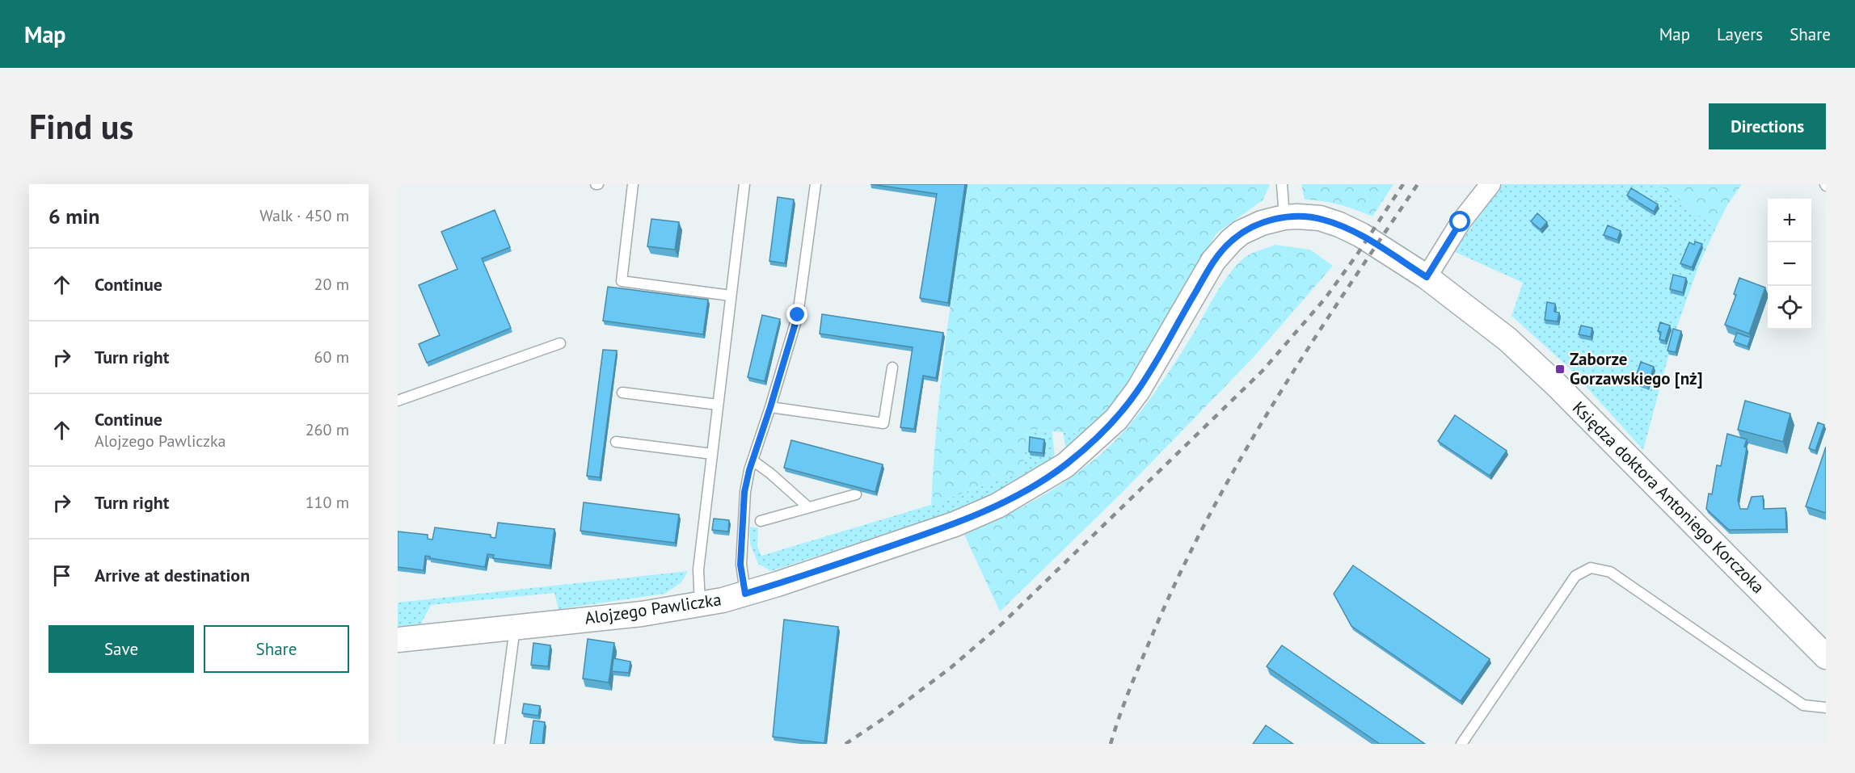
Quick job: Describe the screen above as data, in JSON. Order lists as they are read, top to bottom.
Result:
{
  "streets": {
    "street": ["Księdza doktora Antoniego Korczoka", "Alojzego Pawliczka"]
  },
  "crossings": [
    ["Księdza doktora Antoniego Korczoka", "Alojzego Pawliczka"]
  ],
  "places": {
    "transit": ["Zaborze Gorzawskiego [nż]"]
  },
  "page": {
    "header": "Map",
    "nav": ["Map", "Layers", "Share"],
    "buttons": [
      "Directions",
      ["Save", "Share"]
    ],
    "title": "Find us",
    "heading": ["6 min", "Walk · 450 m"],
    "map_buttons": ["+", "−"],
    "list": [
      ["Continue", "20 m"],
      ["Turn right", "60 m"],
      ["Continue", "Alojzego Pawliczka", "260 m"],
      ["Turn right", "110 m"],
      "Arrive at destination"
    ]
  }
}
